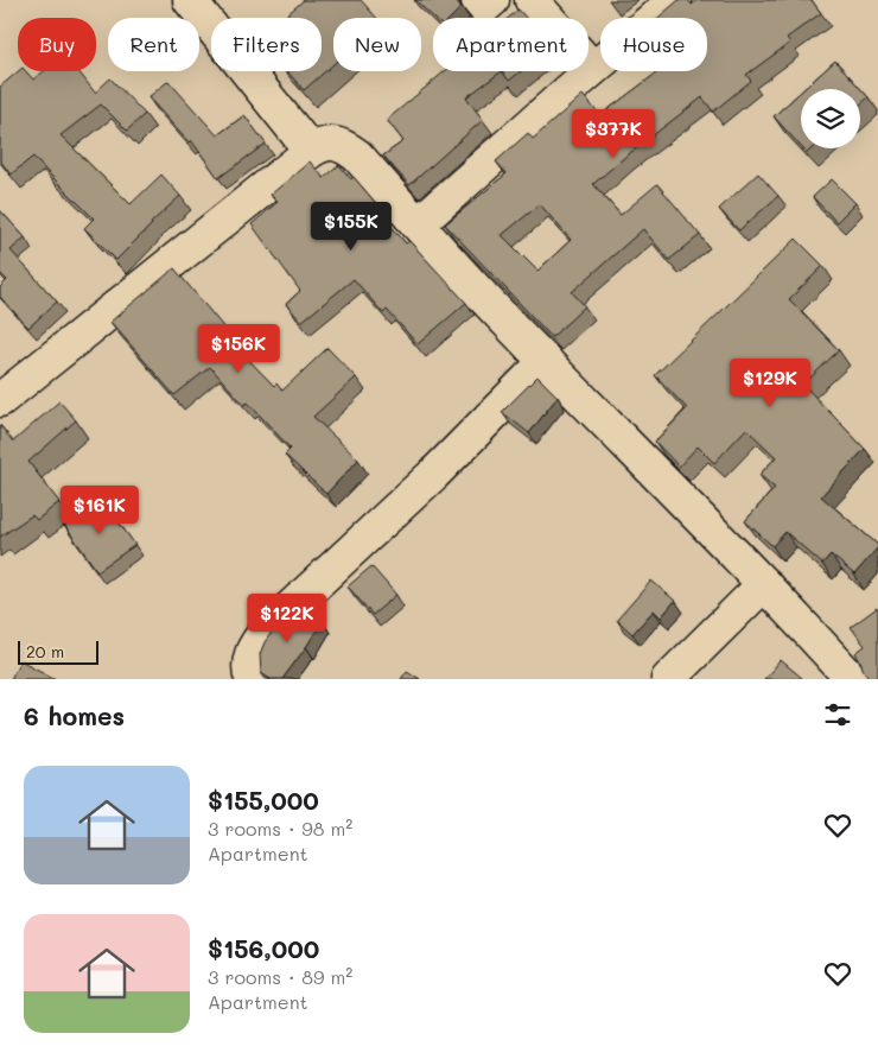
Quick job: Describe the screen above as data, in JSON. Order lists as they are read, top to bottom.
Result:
{
  "scale_bar": "20 m",
  "page": {
    "chip": [
      "Buy",
      "Rent",
      "Filters",
      "New",
      "Apartment",
      "House"
    ],
    "price": [
      "$377K",
      "$155K",
      "$156K",
      "$129K",
      "$161K",
      "$122K"
    ],
    "scale": "20 m",
    "heading": "6 homes",
    "list": [
      {
        "name": "$155,000",
        "note": "3 rooms · 98 m² · Apartment"
      },
      {
        "name": "$156,000",
        "note": "3 rooms · 89 m² · Apartment"
      }
    ]
  }
}
